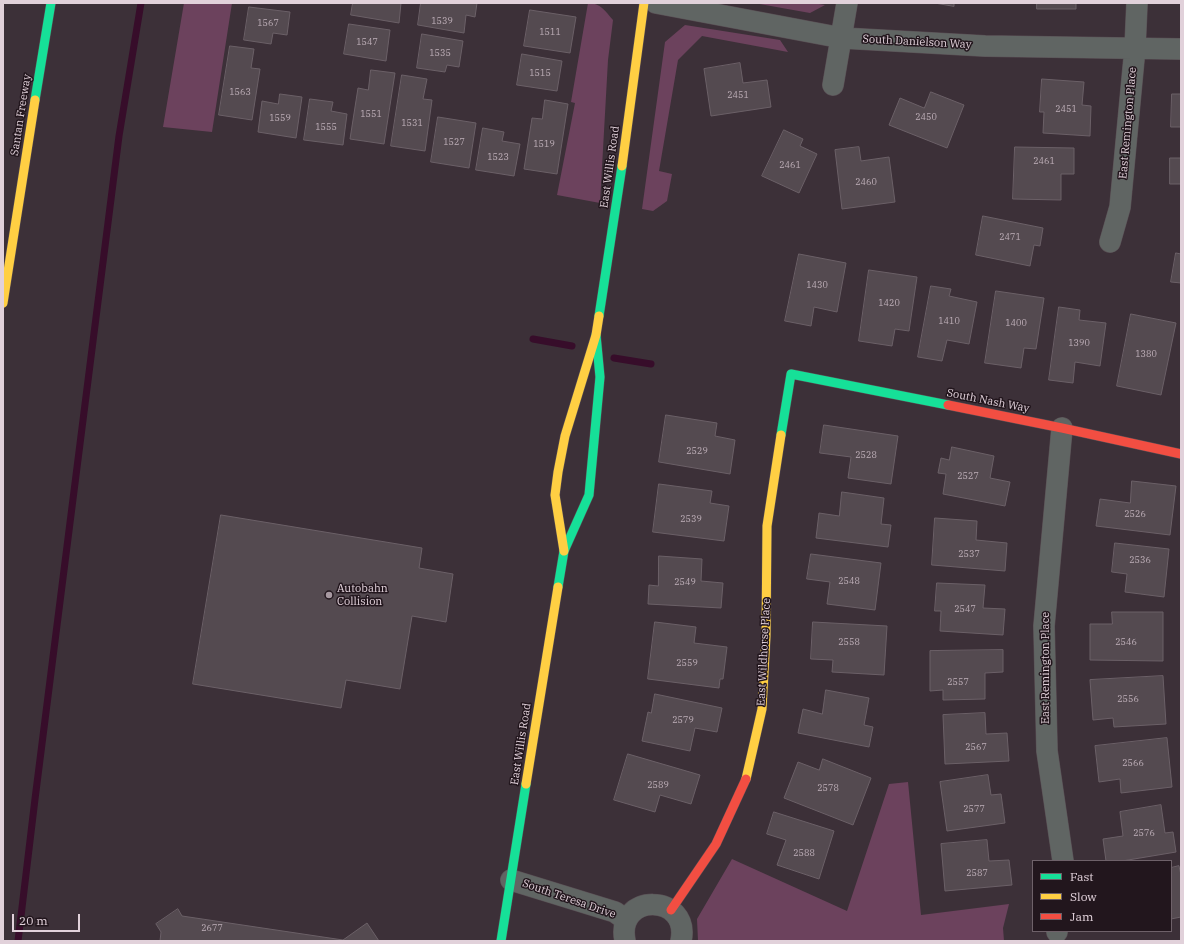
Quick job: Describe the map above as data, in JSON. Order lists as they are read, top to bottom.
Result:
{
  "streets": {
    "main road": [
      "Santan Freeway",
      "East Willis Road",
      "South Nash Way",
      "East Wildhorse Place"
    ],
    "street": ["South Danielson Way", "East Remington Place", "South Teresa Drive"]
  },
  "crossings": [
    ["South Danielson Way", "East Remington Place"],
    ["East Remington Place", "South Nash Way"],
    ["East Willis Road", "South Teresa Drive"],
    ["South Nash Way", "East Wildhorse Place"]
  ],
  "places": ["Autobahn Collision"],
  "house_numbers": [
    "1539",
    "1567",
    "1511",
    "1547",
    "1535",
    "1515",
    "1563",
    "2451",
    "2451",
    "1551",
    "2450",
    "1559",
    "1531",
    "1555",
    "1527",
    "1519",
    "1523",
    "2461",
    "2461",
    "2460",
    "2471",
    "1430",
    "1420",
    "1410",
    "1400",
    "1390",
    "1380",
    "2529",
    "2528",
    "2527",
    "2526",
    "2539",
    "2537",
    "2536",
    "2548",
    "2549",
    "2547",
    "2558",
    "2546",
    "2559",
    "2557",
    "2556",
    "2579",
    "2567",
    "2566",
    "2589",
    "2578",
    "2577",
    "2576",
    "2588",
    "2587",
    "2677"
  ],
  "legend": ["Fast", "Slow", "Jam"],
  "scale_bar": "20 m"
}
